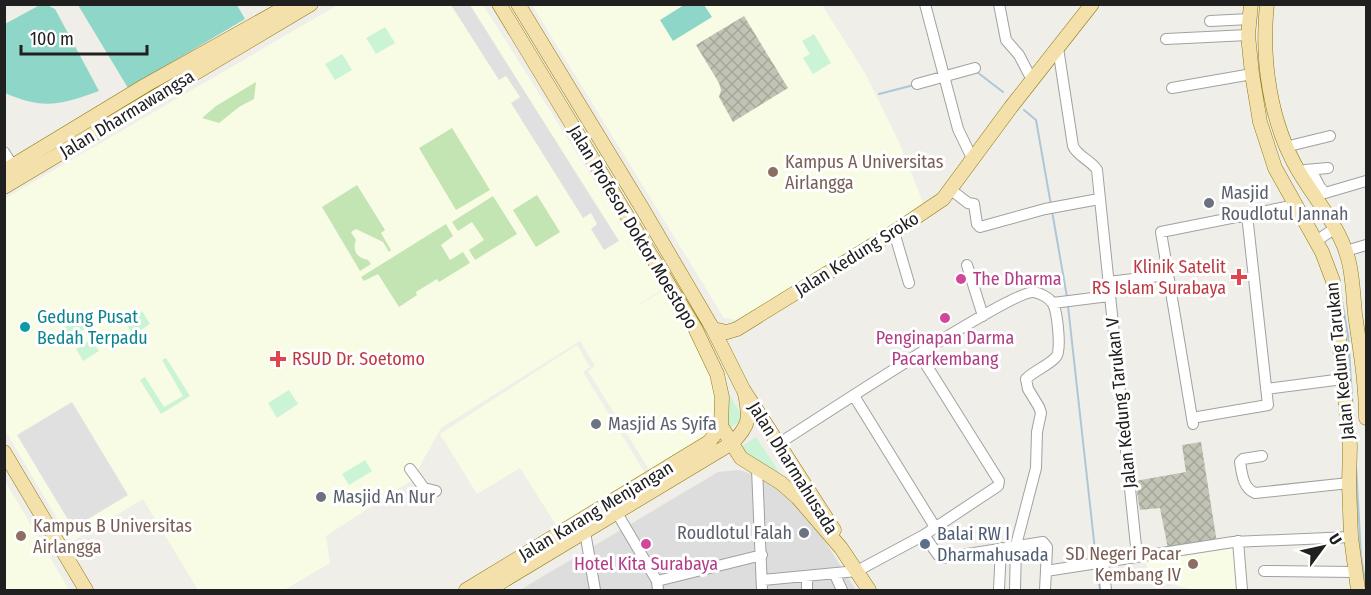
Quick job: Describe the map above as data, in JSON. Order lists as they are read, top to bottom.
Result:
{
  "streets": {
    "main road": [
      "Jalan Dharmawangsa",
      "Jalan Profesor Doktor Moestopo",
      "Jalan Kedung Sroko",
      "Jalan Kedung Tarukan",
      "Jalan Dharmahusada",
      "Jalan Karang Menjangan"
    ],
    "street": ["Jalan Kedung Tarukan V"]
  },
  "crossings": [
    ["Jalan Profesor Doktor Moestopo", "Jalan Kedung Sroko"],
    ["Jalan Profesor Doktor Moestopo", "Jalan Dharmahusada"],
    ["Jalan Profesor Doktor Moestopo", "Jalan Karang Menjangan"],
    ["Jalan Kedung Sroko", "Jalan Kedung Tarukan V"]
  ],
  "places": {
    "other": [
      "Kampus A Universitas Airlangga",
      "Masjid Roudlotul Jannah",
      "The Dharma",
      "Penginapan Darma Pacarkembang",
      "Gedung Pusat Bedah Terpadu",
      "Masjid As Syifa",
      "Masjid An Nur",
      "Roudlotul Falah",
      "Kampus B Universitas Airlangga",
      "Hotel Kita Surabaya",
      "Balai RW I Dharmahusada",
      "SD Negeri Pacar Kembang IV"
    ],
    "health": ["Klinik Satelit RS Islam Surabaya", "RSUD Dr. Soetomo"]
  },
  "scale_bar": "100 m",
  "north": "top right"
}
